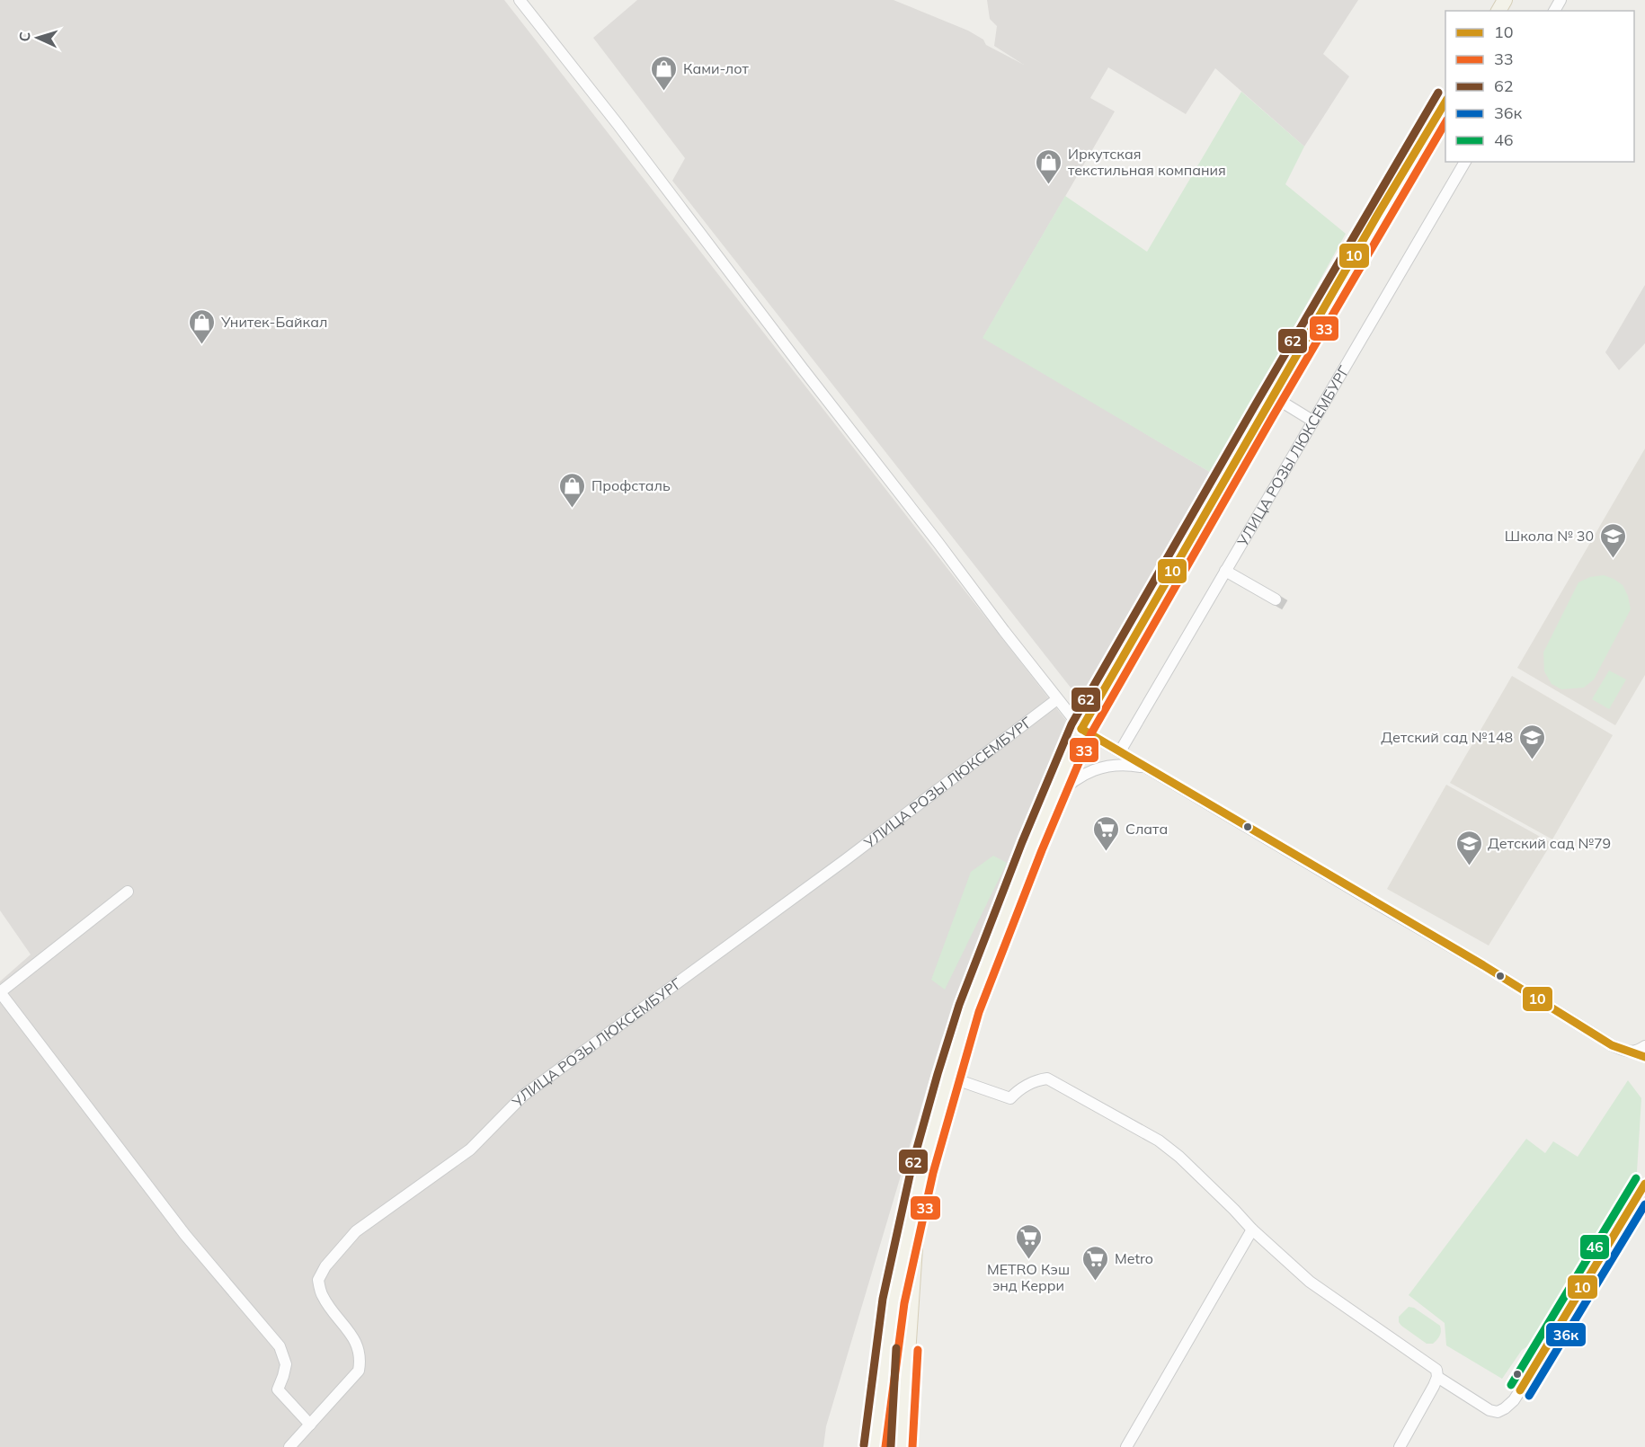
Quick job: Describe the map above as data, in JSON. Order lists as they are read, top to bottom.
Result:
{
  "streets": {
    "street": ["УЛИЦА РОЗЫ ЛЮКСЕМБУРГ"]
  },
  "places": {
    "shop": [
      "Ками-лот",
      "Иркутская текстильная компания",
      "Унитек-Байкал",
      "Профсталь"
    ],
    "school or university": ["Школа № 30", "Детский сад №148", "Детский сад №79"],
    "supermarket": ["Слата", "METRO Кэш энд Керри", "Metro"]
  },
  "lines": [
    "transit line 62",
    "transit line 10",
    "transit line 33",
    "transit line 46",
    "transit line 36к"
  ],
  "legend": [
    "10",
    "33",
    "62",
    "36к",
    "46"
  ],
  "north": "left"
}
